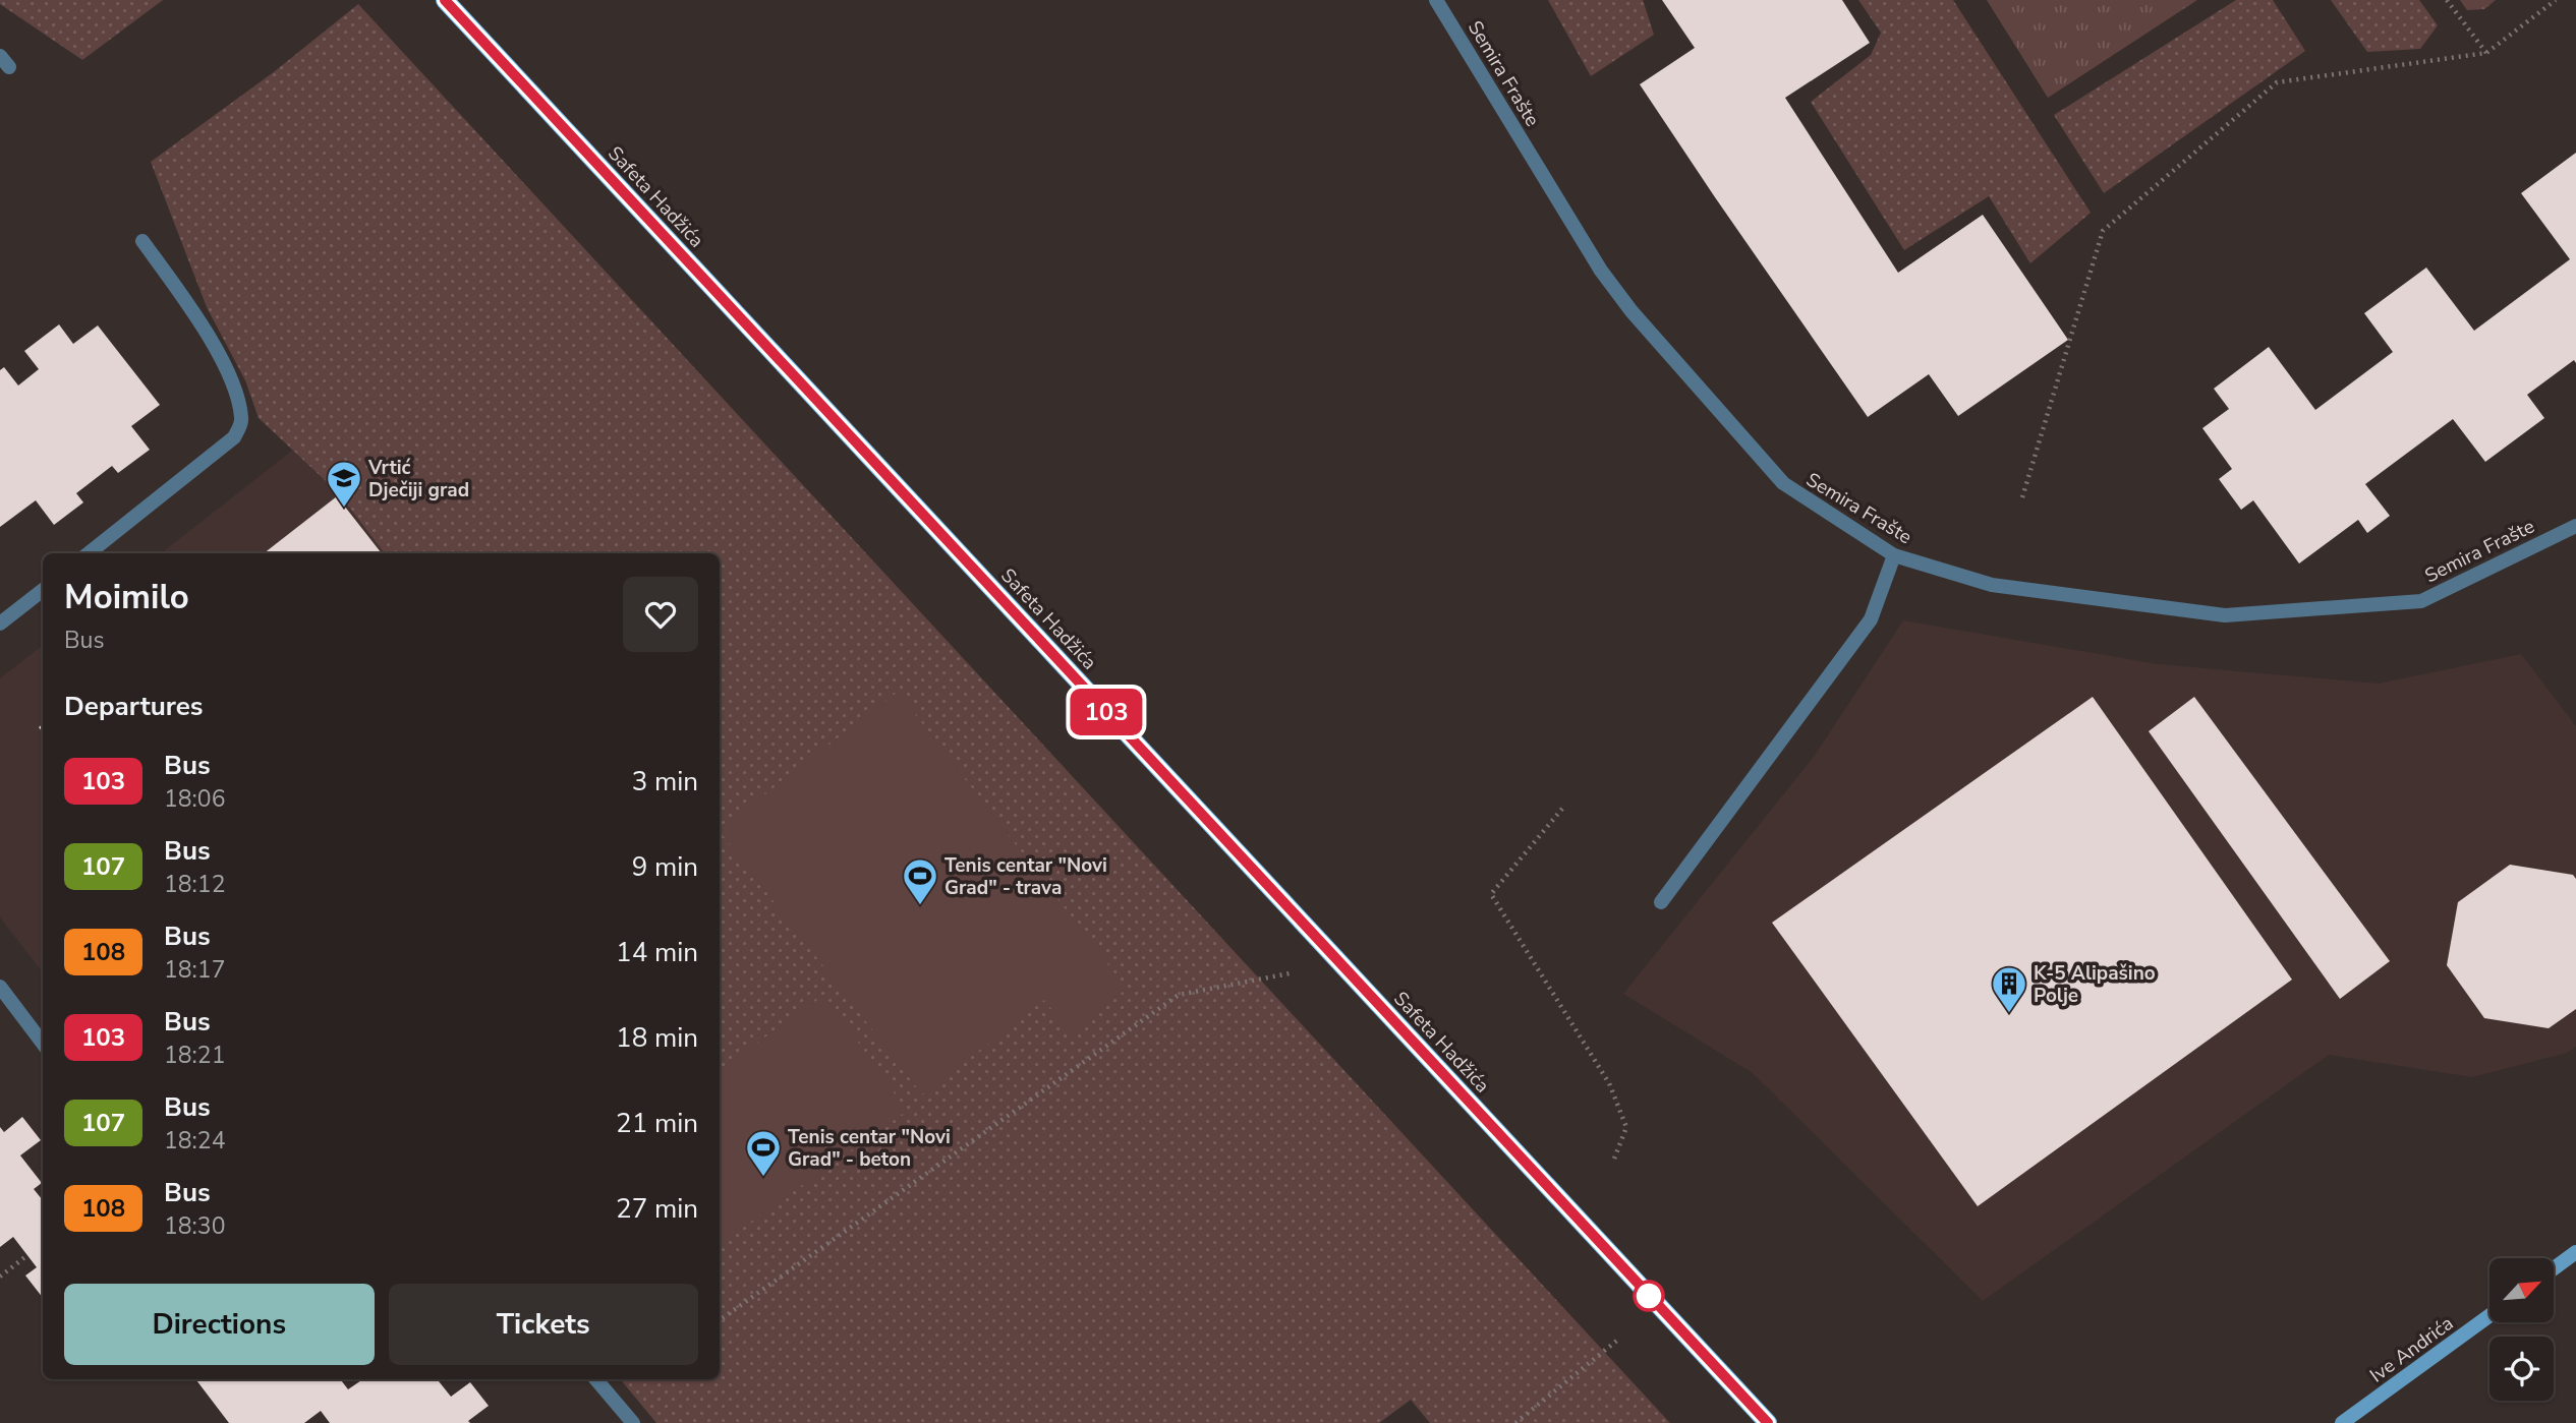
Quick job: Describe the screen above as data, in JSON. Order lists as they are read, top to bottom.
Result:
{
  "streets": {
    "main road": ["Safeta Hadžića", "Ive Andrića"],
    "street": ["Semira Frašte"]
  },
  "places": {
    "school or university": ["Vrtić Dječiji grad"],
    "sports": ["Tenis centar \"Novi Grad\" - trava", "Tenis centar \"Novi Grad\" - beton"],
    "building": ["K-5 Alipašino Polje"]
  },
  "lines": ["bus line 103"],
  "north": "top right",
  "page": {
    "on_map": "103",
    "heading": [
      ["Moimilo", "Bus"],
      "Departures"
    ],
    "list": [
      {
        "mark": "103",
        "name": "Bus",
        "note": "18:06",
        "value": "3 min"
      },
      {
        "mark": "107",
        "name": "Bus",
        "note": "18:12",
        "value": "9 min"
      },
      {
        "mark": "108",
        "name": "Bus",
        "note": "18:17",
        "value": "14 min"
      },
      {
        "mark": "103",
        "name": "Bus",
        "note": "18:21",
        "value": "18 min"
      },
      {
        "mark": "107",
        "name": "Bus",
        "note": "18:24",
        "value": "21 min"
      },
      {
        "mark": "108",
        "name": "Bus",
        "note": "18:30",
        "value": "27 min"
      }
    ],
    "buttons": ["Directions", "Tickets"]
  }
}
